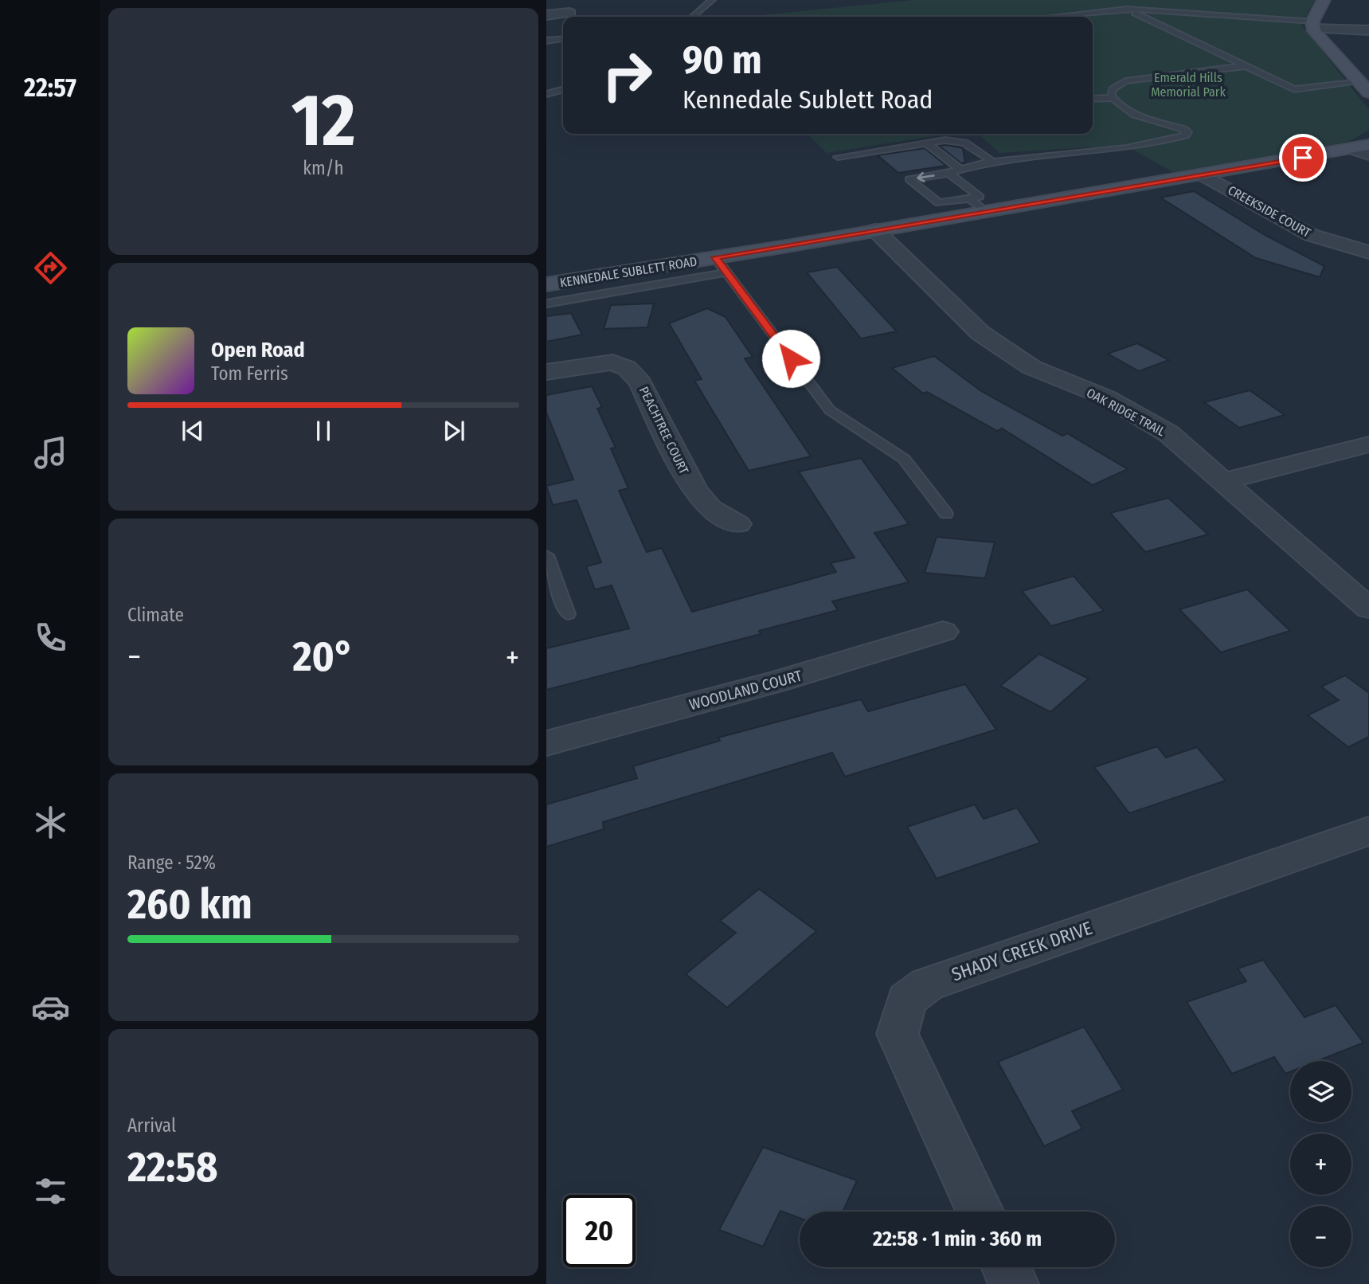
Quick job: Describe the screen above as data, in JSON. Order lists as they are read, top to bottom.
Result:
{
  "streets": {
    "main road": ["KENNEDALE SUBLETT ROAD"],
    "street": [
      "CREEKSIDE COURT",
      "OAK RIDGE TRAIL",
      "PEACHTREE COURT",
      "WOODLAND COURT",
      "SHADY CREEK DRIVE"
    ]
  },
  "crossings": [
    ["CREEKSIDE COURT", "KENNEDALE SUBLETT ROAD"],
    ["KENNEDALE SUBLETT ROAD", "OAK RIDGE TRAIL"]
  ],
  "parks": ["Emerald Hills Memorial Park"],
  "page": {
    "tabs": "22:57",
    "tile": [
      ["12", "km/h"],
      "Climate",
      ["Range · 52%", "260 km"],
      ["Arrival", "22:58"]
    ],
    "turn": ["90 m", "Kennedale Sublett Road"],
    "song": ["Open Road", "Tom Ferris"],
    "heat": ["−", "20°", "+"],
    "map_buttons": ["+", "−"],
    "limit": "20",
    "trip": "22:58 · 1 min · 360 m"
  }
}
